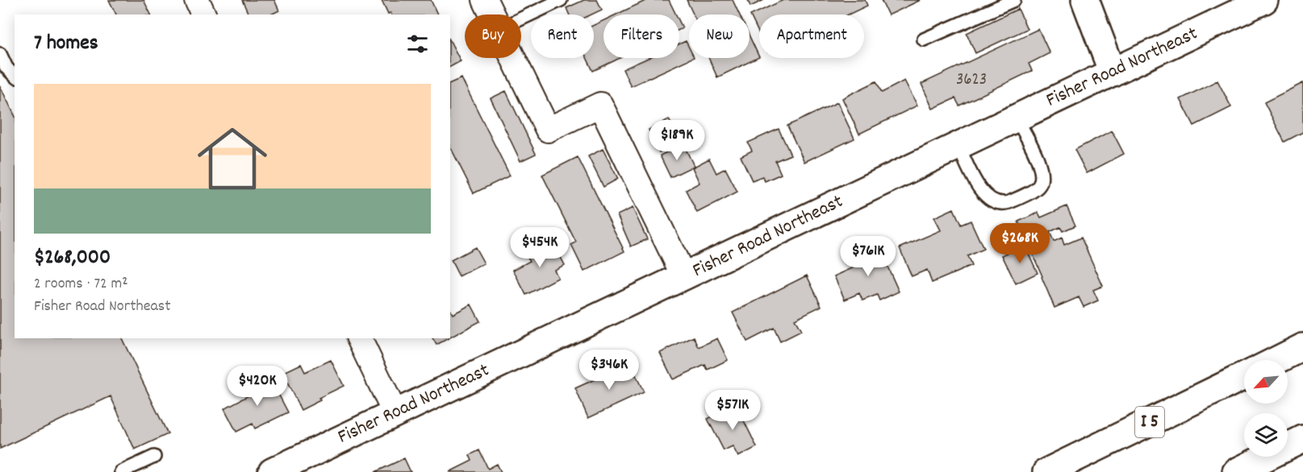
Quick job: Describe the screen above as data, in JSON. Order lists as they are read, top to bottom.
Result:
{
  "streets": {
    "main road": ["Fisher Road Northeast", "I 5"]
  },
  "house_numbers": ["3623"],
  "north": "bottom left",
  "page": {
    "chip": [
      "Buy",
      "Rent",
      "Filters",
      "New",
      "Apartment"
    ],
    "heading": "7 homes",
    "list": [
      {
        "name": "$268,000",
        "note": "2 rooms · 72 m² · Fisher Road Northeast"
      }
    ],
    "price": [
      "$189K",
      "$268K",
      "$454K",
      "$761K",
      "$346K",
      "$420K",
      "$571K"
    ]
  }
}
